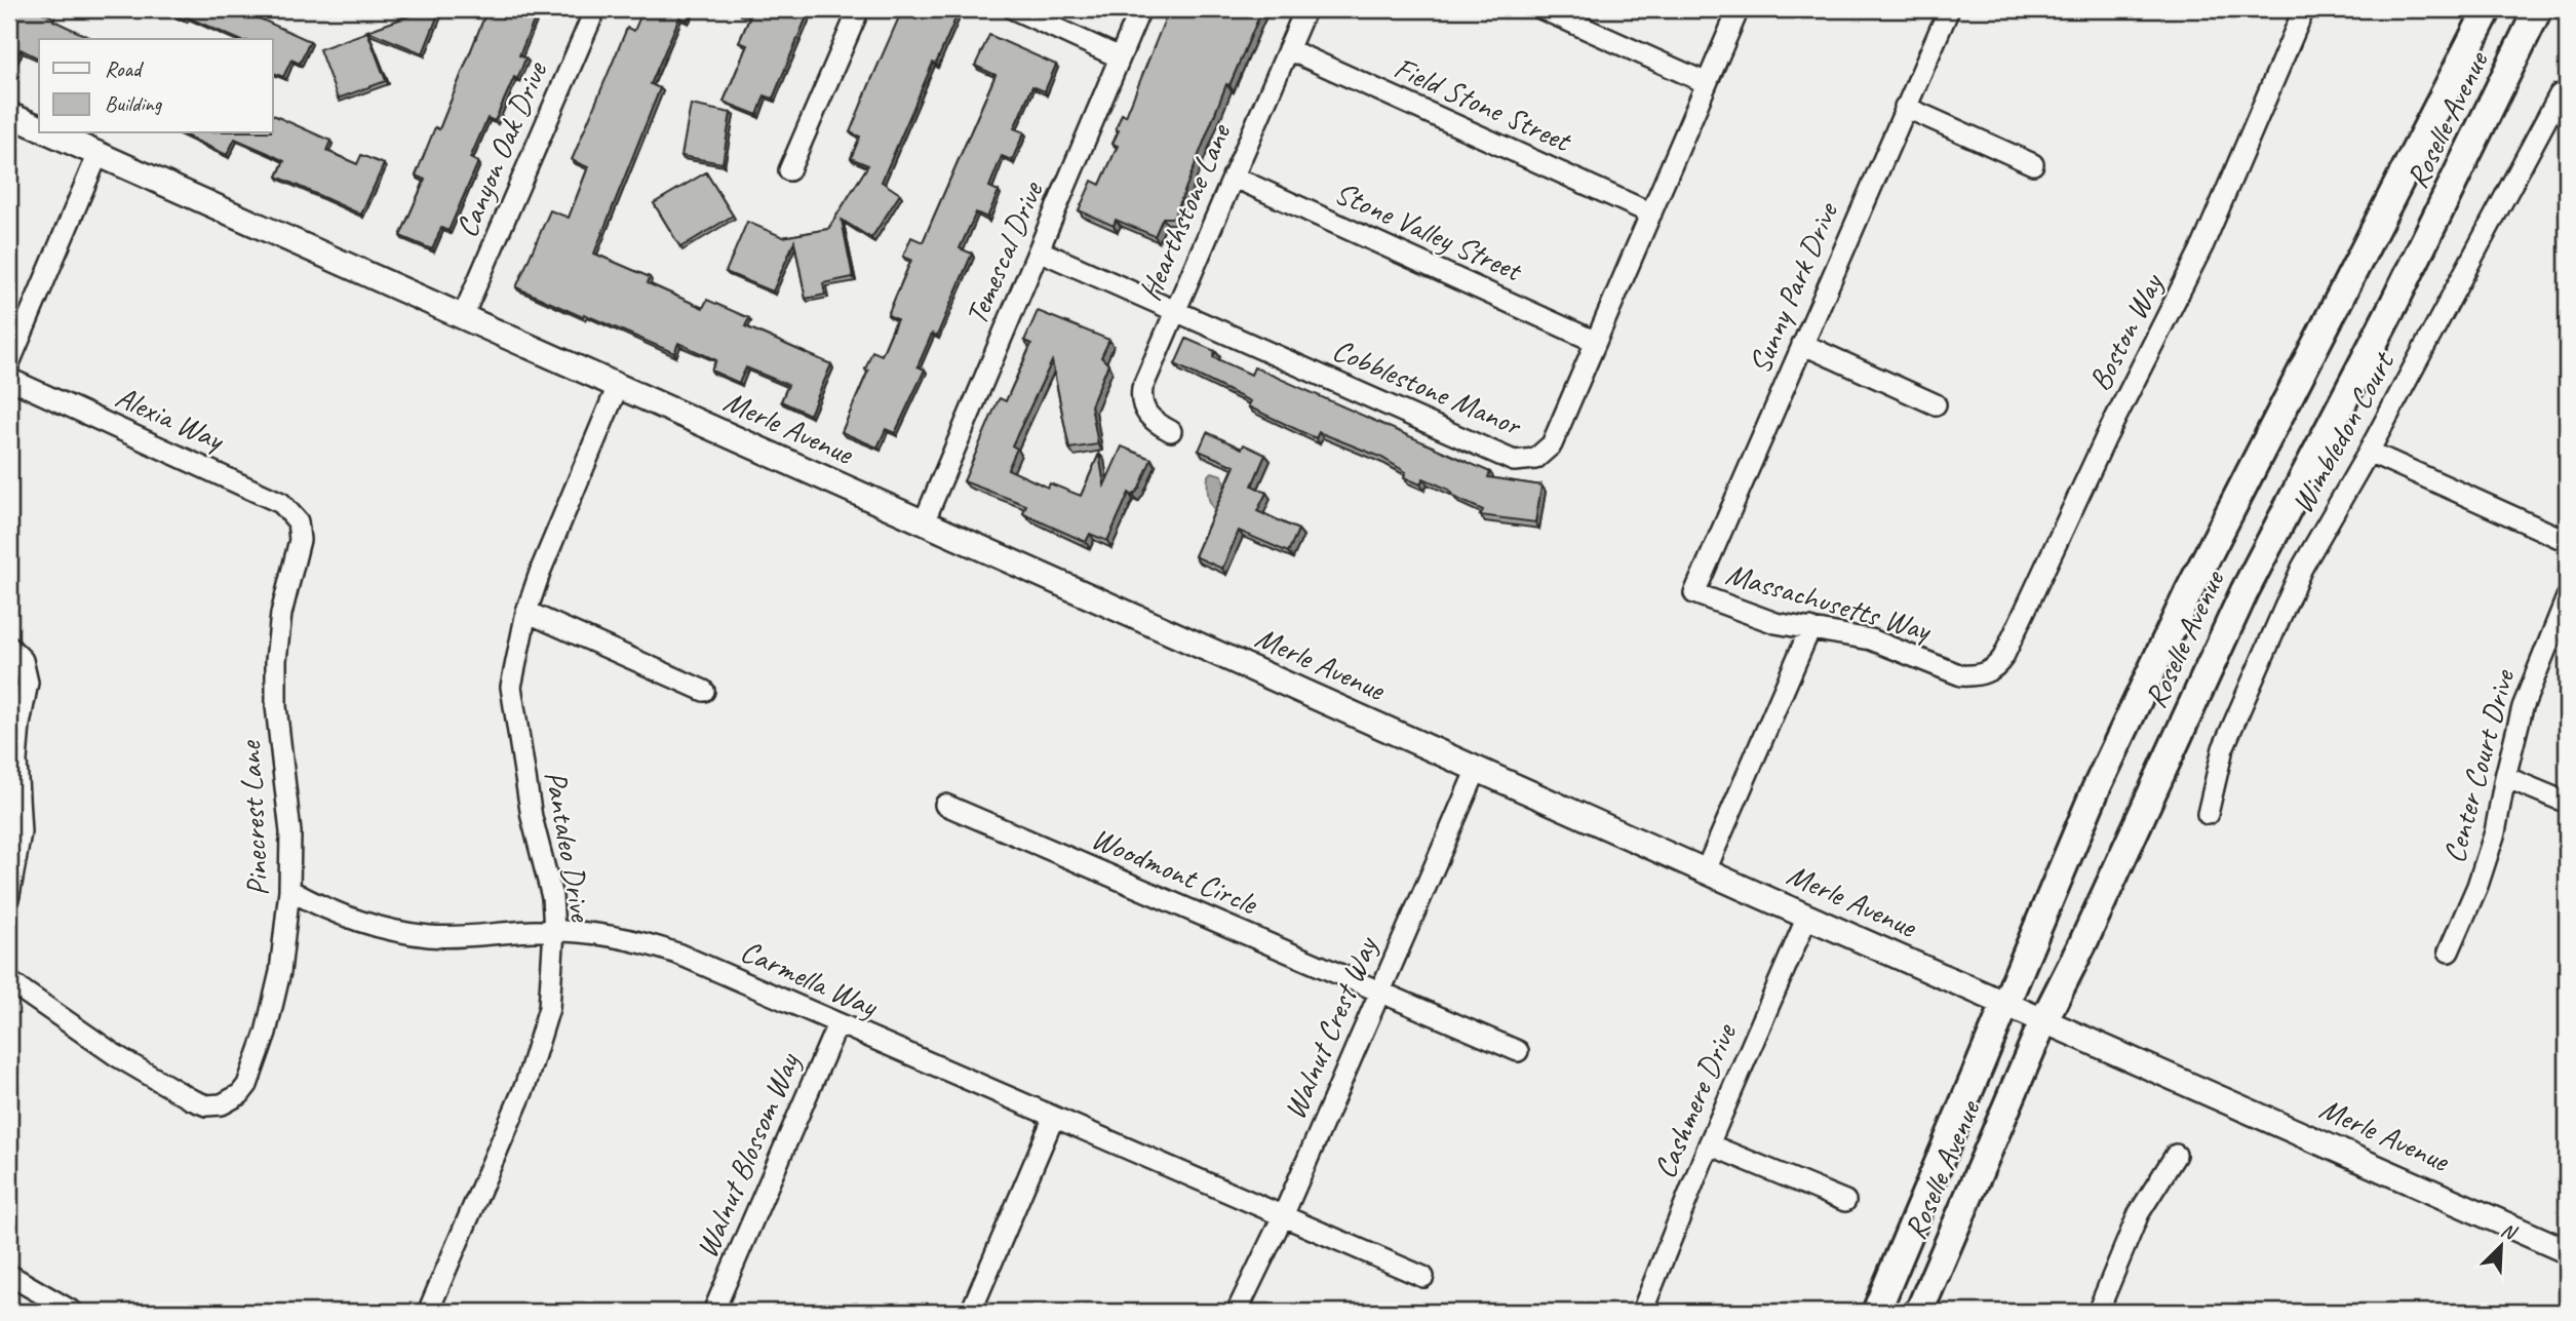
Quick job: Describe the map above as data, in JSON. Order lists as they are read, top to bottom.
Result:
{
  "streets": {
    "main road": ["Roselle Avenue"],
    "street": [
      "Field Stone Street",
      "Canyon Oak Drive",
      "Hearthstone Lane",
      "Stone Valley Street",
      "Temescal Drive",
      "Sunny Park Drive",
      "Boston Way",
      "Cobblestone Manor",
      "Alexia Way",
      "Merle Avenue",
      "Wimbledon Court",
      "Massachusetts Way",
      "Center Court Drive",
      "Pinecrest Lane",
      "Pantaleo Drive",
      "Woodmont Circle",
      "Carmella Way",
      "Walnut Crest Way",
      "Cashmere Drive",
      "Walnut Blossom Way"
    ]
  },
  "crossings": [
    ["Field Stone Street", "Hearthstone Lane"],
    ["Field Stone Street", "Cobblestone Manor"],
    ["Roselle Avenue", "Merle Avenue"],
    ["Canyon Oak Drive", "Merle Avenue"],
    ["Hearthstone Lane", "Stone Valley Street"],
    ["Hearthstone Lane", "Cobblestone Manor"],
    ["Stone Valley Street", "Cobblestone Manor"],
    ["Temescal Drive", "Cobblestone Manor"],
    ["Temescal Drive", "Merle Avenue"],
    ["Sunny Park Drive", "Massachusetts Way"],
    ["Boston Way", "Massachusetts Way"],
    ["Alexia Way", "Pinecrest Lane"],
    ["Merle Avenue", "Pantaleo Drive"],
    ["Merle Avenue", "Walnut Crest Way"],
    ["Merle Avenue", "Cashmere Drive"],
    ["Pinecrest Lane", "Carmella Way"],
    ["Pantaleo Drive", "Carmella Way"],
    ["Woodmont Circle", "Walnut Crest Way"],
    ["Carmella Way", "Walnut Crest Way"],
    ["Carmella Way", "Walnut Blossom Way"]
  ],
  "legend": ["Road", "Building"],
  "north": "top right"
}
